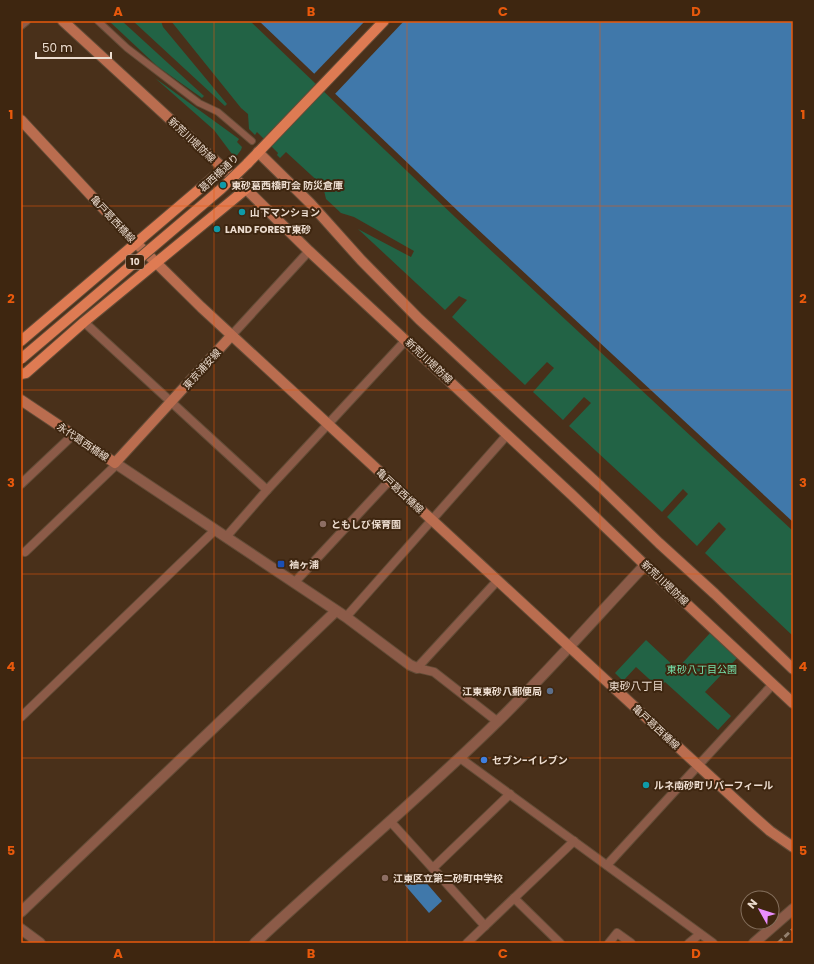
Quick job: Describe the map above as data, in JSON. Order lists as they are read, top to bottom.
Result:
{
  "streets": {
    "main road": [
      "新荒川堤防線",
      "葛西橋通り",
      "亀戸葛西橋線",
      "10",
      "東京浦安線",
      "永代葛西橋線"
    ]
  },
  "crossings": [
    ["新荒川堤防線", "10"],
    ["亀戸葛西橋線", "10"],
    ["亀戸葛西橋線", "東京浦安線"],
    ["東京浦安線", "永代葛西橋線"]
  ],
  "districts": ["東砂八丁目"],
  "parks": ["東砂八丁目公園"],
  "places": {
    "other": [
      "東砂葛西橋町会 防災倉庫",
      "山下マンション",
      "LAND FOREST東砂",
      "ともしび保育園",
      "江東東砂八郵便局",
      "セブン-イレブン",
      "ルネ南砂町リバーフィール",
      "江東区立第二砂町中学校"
    ],
    "transit": ["袖ヶ浦"]
  },
  "scale_bar": "50 m",
  "north": "top left",
  "grid": {
    "columns": [
      "A",
      "B",
      "C",
      "D"
    ],
    "rows": [
      "1",
      "2",
      "3",
      "4",
      "5"
    ]
  }
}
